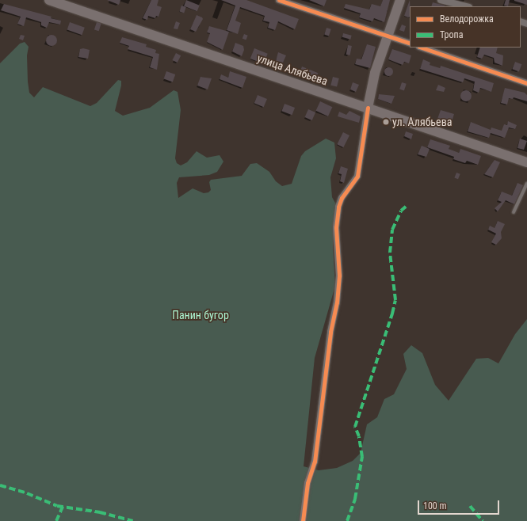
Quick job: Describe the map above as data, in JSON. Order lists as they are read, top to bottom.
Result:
{
  "streets": {
    "main road": ["улица Алябьева"]
  },
  "parks": ["Панин бугор"],
  "places": ["ул. Алябьева"],
  "legend": ["Велодорожка", "Тропа"],
  "scale_bar": "100 m"
}
